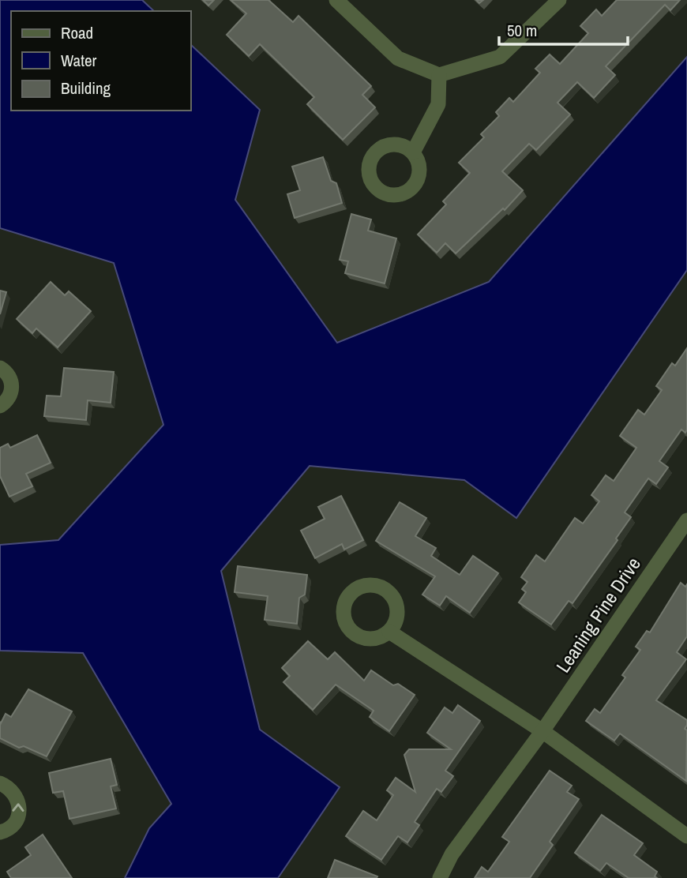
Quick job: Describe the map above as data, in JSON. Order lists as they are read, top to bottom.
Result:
{
  "streets": {
    "street": ["Leaning Pine Drive"]
  },
  "legend": ["Road", "Water", "Building"],
  "scale_bar": "50 m"
}
